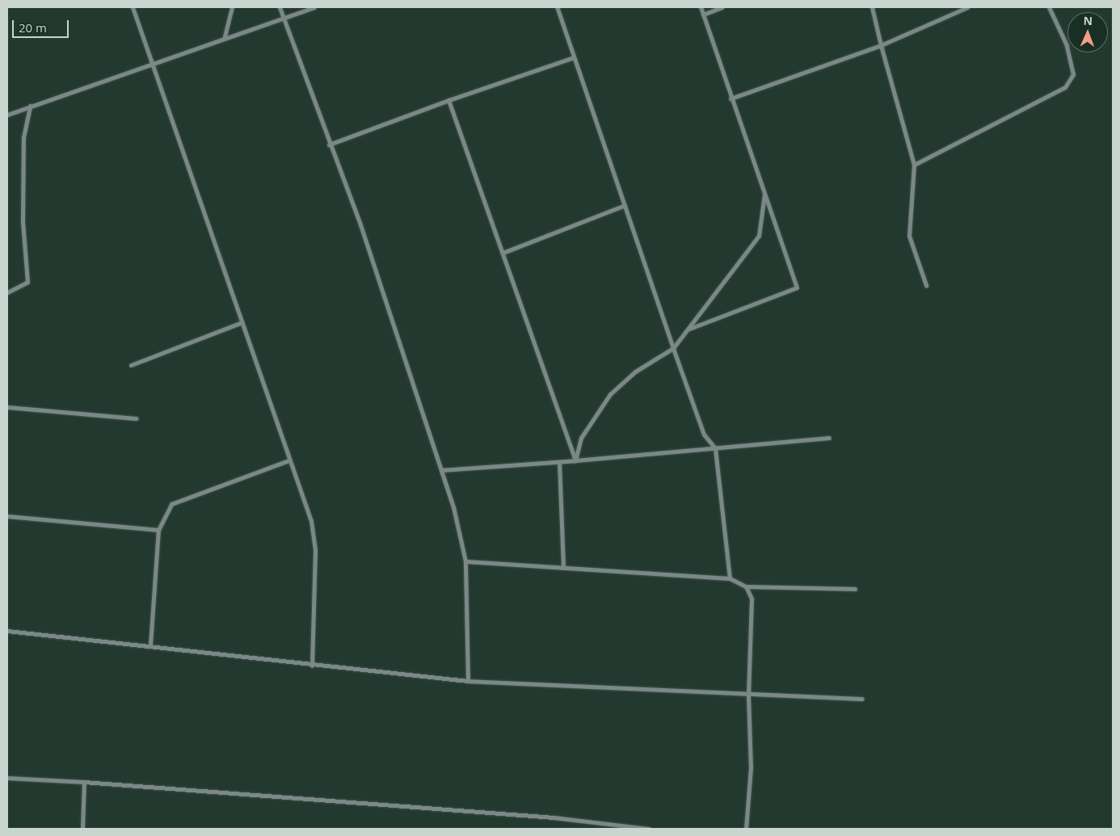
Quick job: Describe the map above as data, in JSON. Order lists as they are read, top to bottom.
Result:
{
  "scale_bar": "20 m",
  "north": "top"
}
